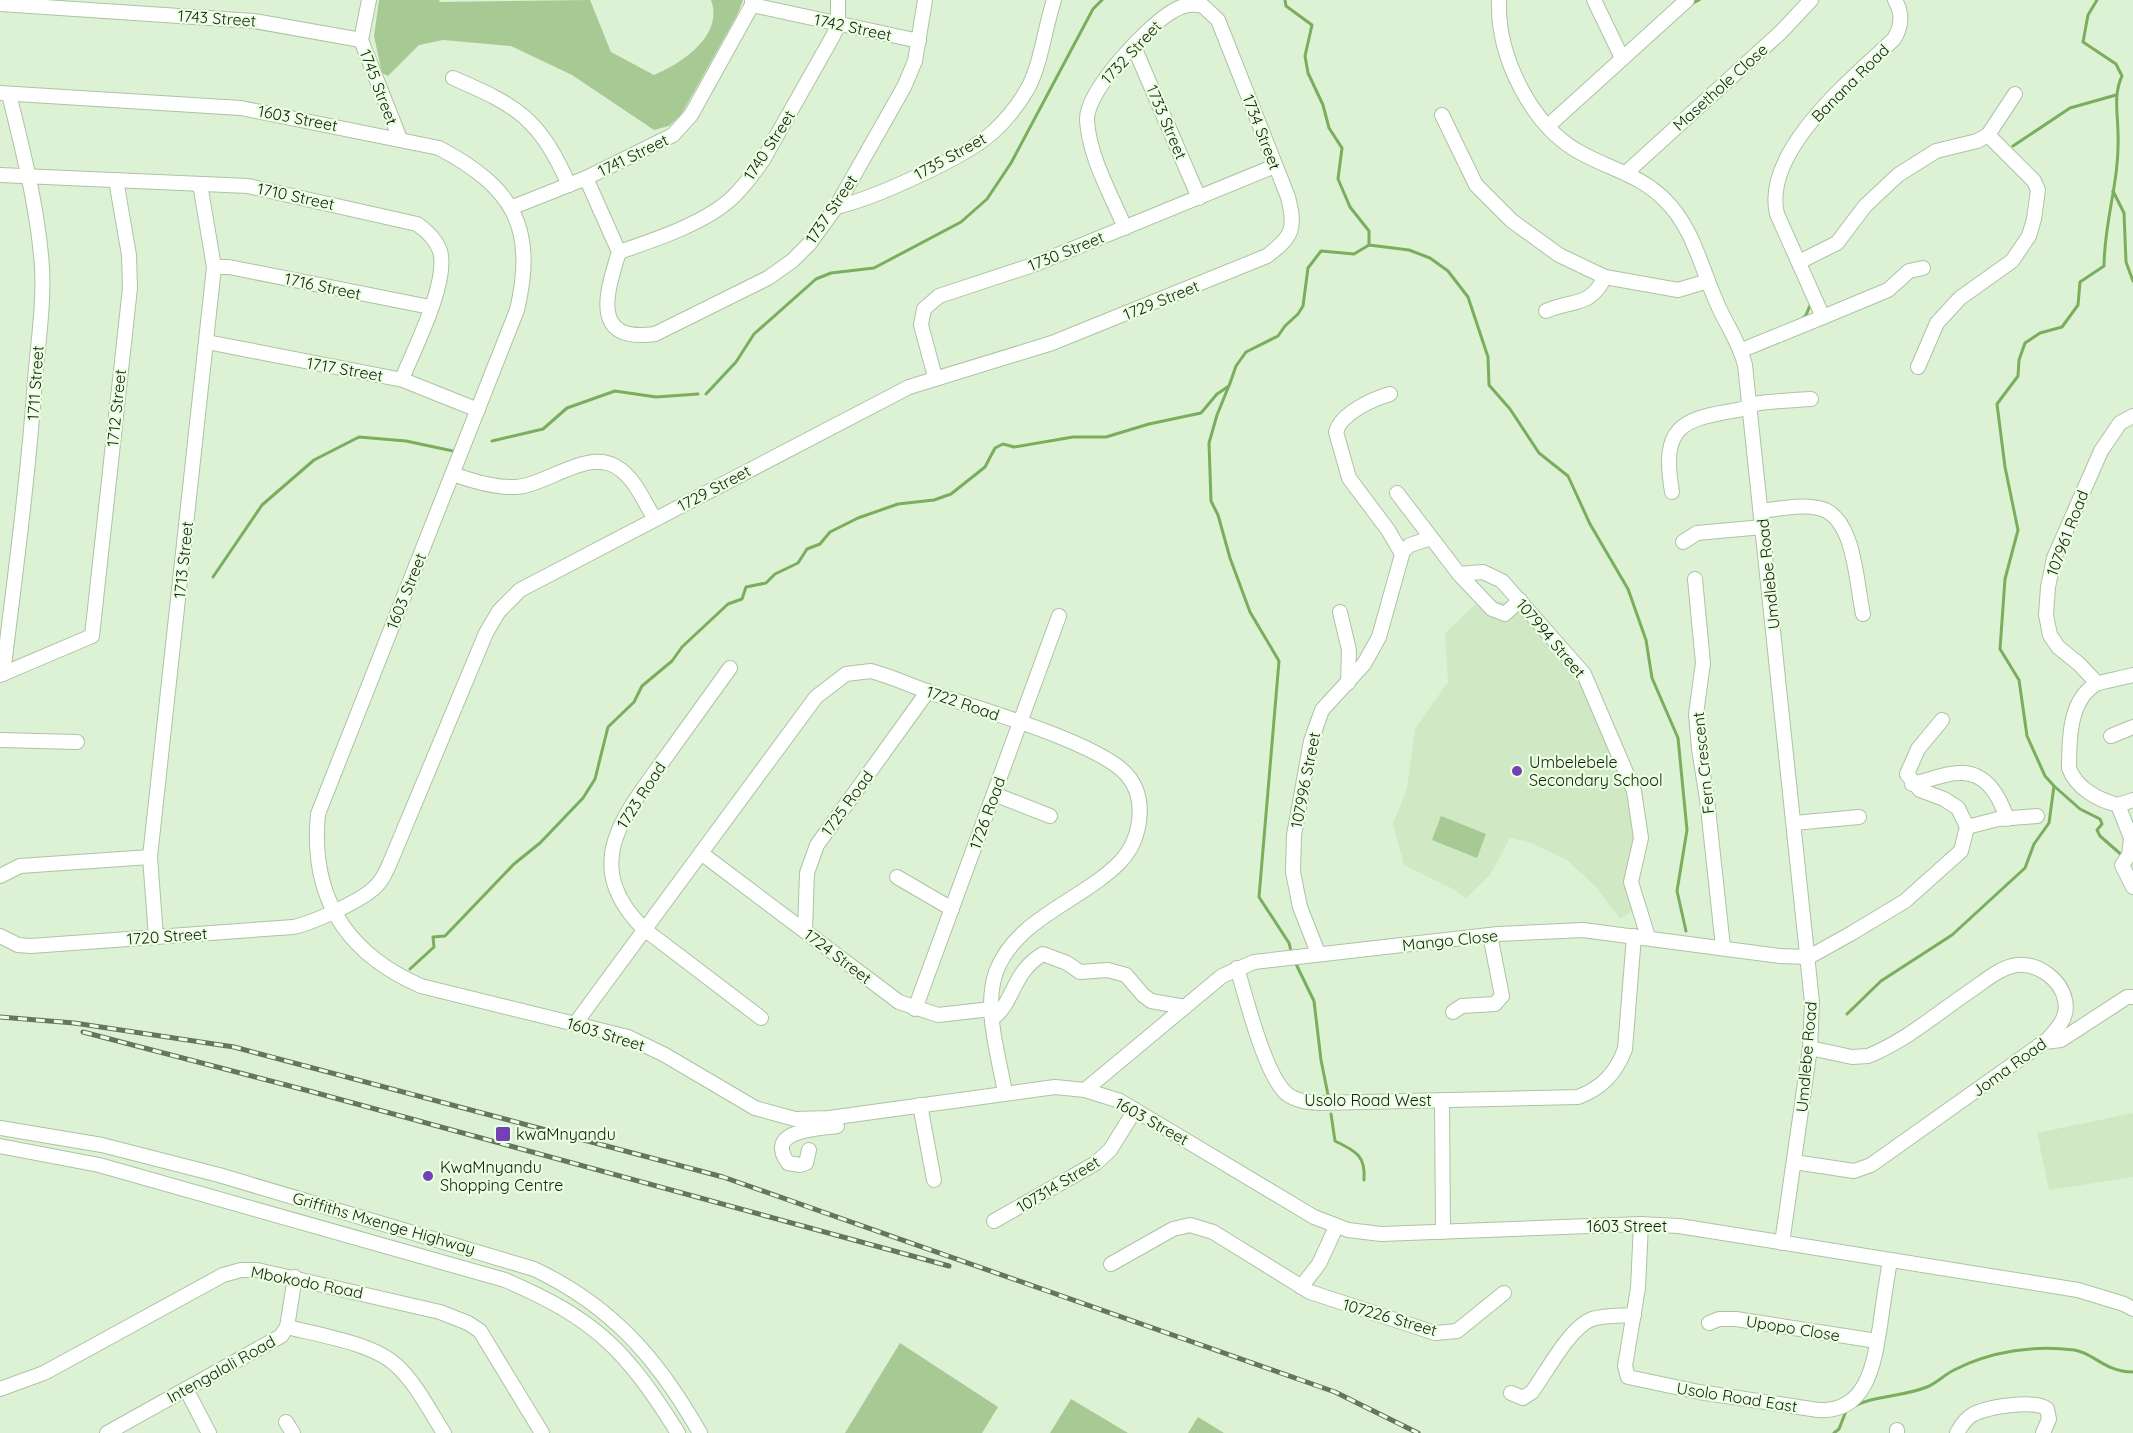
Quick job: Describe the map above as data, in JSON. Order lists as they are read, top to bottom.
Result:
{
  "streets": {
    "street": [
      "1743 Street",
      "1742 Street",
      "1732 Street",
      "Banana Road",
      "1745 Street",
      "Masethole Close",
      "1603 Street",
      "1733 Street",
      "1734 Street",
      "1740 Street",
      "1741 Street",
      "1735 Street",
      "1710 Street",
      "1737 Street",
      "1730 Street",
      "1716 Street",
      "1729 Street",
      "1717 Street",
      "1711 Street",
      "1712 Street",
      "107961 Road",
      "1713 Street",
      "Umdlebe Road",
      "107994 Street",
      "1722 Road",
      "Fern Crescent",
      "107996 Street",
      "1723 Road",
      "1725 Road",
      "1726 Road",
      "1720 Street",
      "Mango Close",
      "1724 Street",
      "Joma Road",
      "Usolo Road West",
      "107314 Street",
      "Griffiths Mxenge Highway",
      "Mbokodo Road",
      "107226 Street",
      "Upopo Close",
      "Intengalali Road",
      "Usolo Road East"
    ]
  },
  "crossings": [
    ["1743 Street", "1745 Street"],
    ["1742 Street", "1740 Street"],
    ["1742 Street", "1741 Street"],
    ["1742 Street", "1737 Street"],
    ["1732 Street", "1733 Street"],
    ["1732 Street", "1734 Street"],
    ["1732 Street", "1730 Street"],
    ["1745 Street", "1603 Street"],
    ["Masethole Close", "Umdlebe Road"],
    ["1603 Street", "1741 Street"],
    ["1603 Street", "1729 Street"],
    ["1603 Street", "1717 Street"],
    ["1603 Street", "1711 Street"],
    ["1603 Street", "Umdlebe Road"],
    ["1603 Street", "1722 Road"],
    ["1603 Street", "1720 Street"],
    ["1603 Street", "Mango Close"],
    ["1603 Street", "Usolo Road West"],
    ["1603 Street", "107314 Street"],
    ["1603 Street", "Usolo Road East"],
    ["1733 Street", "1730 Street"],
    ["1734 Street", "1730 Street"],
    ["1734 Street", "1729 Street"],
    ["1740 Street", "1737 Street"],
    ["1735 Street", "1737 Street"],
    ["1710 Street", "1716 Street"],
    ["1710 Street", "1717 Street"],
    ["1710 Street", "1711 Street"],
    ["1710 Street", "1712 Street"],
    ["1710 Street", "1713 Street"],
    ["1730 Street", "1729 Street"],
    ["1716 Street", "1713 Street"],
    ["1729 Street", "1720 Street"],
    ["1717 Street", "1713 Street"],
    ["1711 Street", "1712 Street"],
    ["1713 Street", "1720 Street"],
    ["Umdlebe Road", "Mango Close"],
    ["Umdlebe Road", "Joma Road"],
    ["107994 Street", "Mango Close"],
    ["107994 Street", "Usolo Road West"],
    ["1722 Road", "1723 Road"],
    ["1722 Road", "1725 Road"],
    ["1722 Road", "1726 Road"],
    ["1722 Road", "1724 Street"],
    ["Fern Crescent", "Mango Close"],
    ["107996 Street", "Mango Close"],
    ["1725 Road", "1724 Street"],
    ["1726 Road", "1724 Street"],
    ["Mango Close", "Usolo Road West"],
    ["Mbokodo Road", "Intengalali Road"],
    ["Upopo Close", "Usolo Road East"]
  ],
  "places": {
    "other": ["Umbelebele Secondary School", "KwaMnyandu Shopping Centre"],
    "transit": ["kwaMnyandu"]
  }
}
